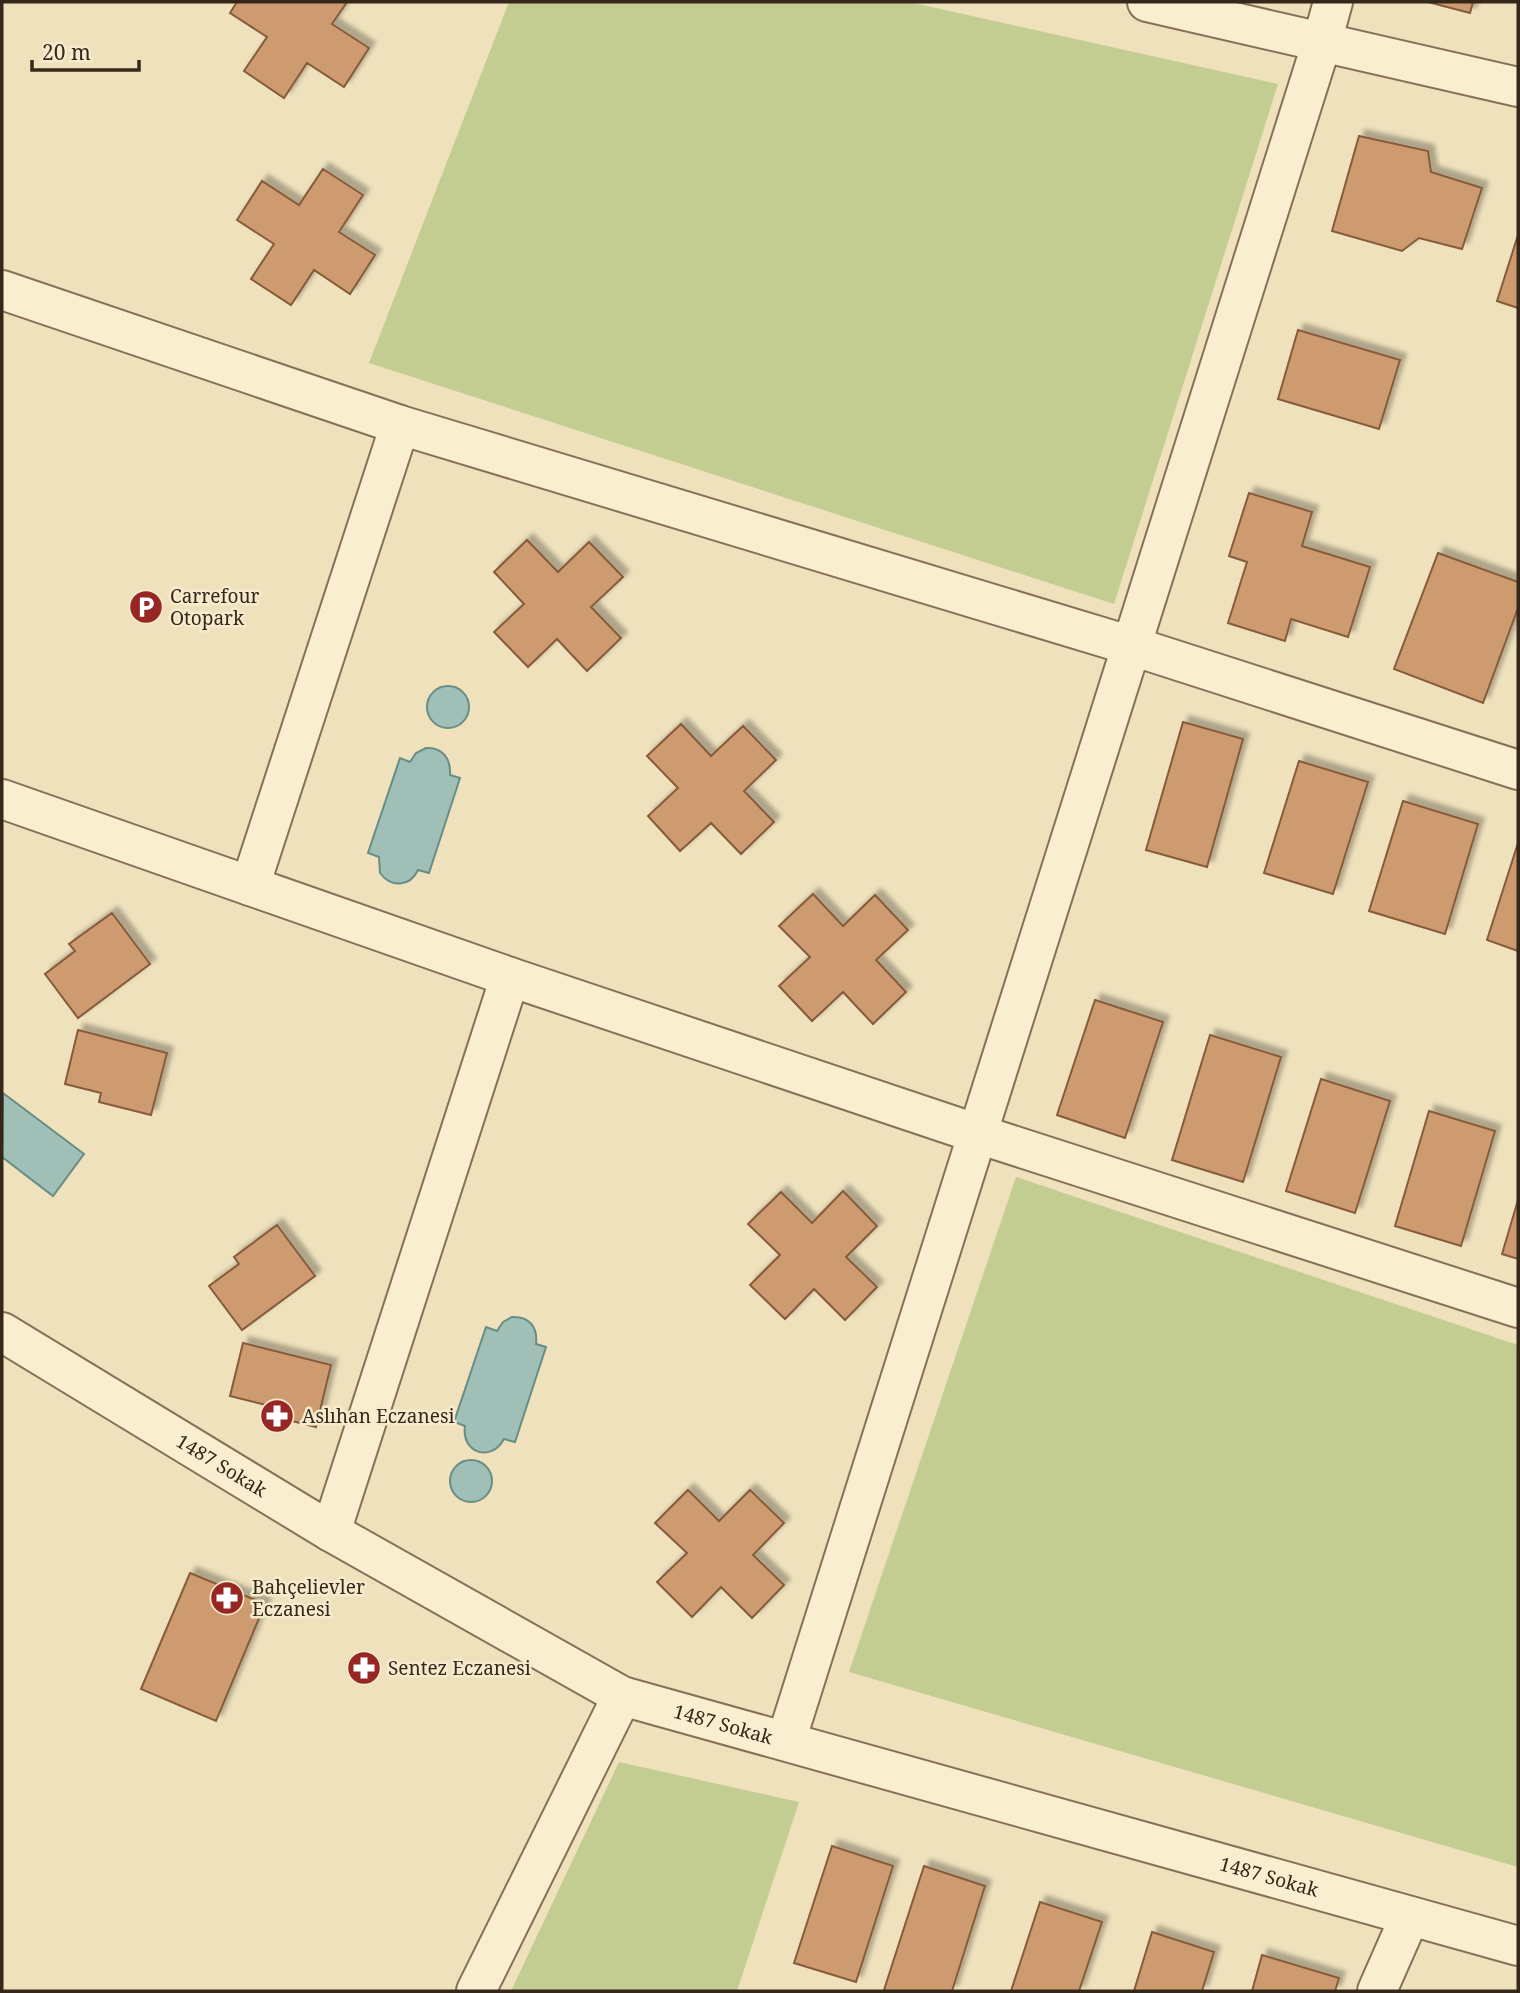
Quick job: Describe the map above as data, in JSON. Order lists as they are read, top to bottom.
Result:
{
  "streets": {
    "street": ["1487 Sokak"]
  },
  "places": {
    "parking": ["Carrefour Otopark"],
    "pharmacy": ["Aslıhan Eczanesi", "Bahçelievler Eczanesi", "Sentez Eczanesi"]
  },
  "scale_bar": "20 m"
}
